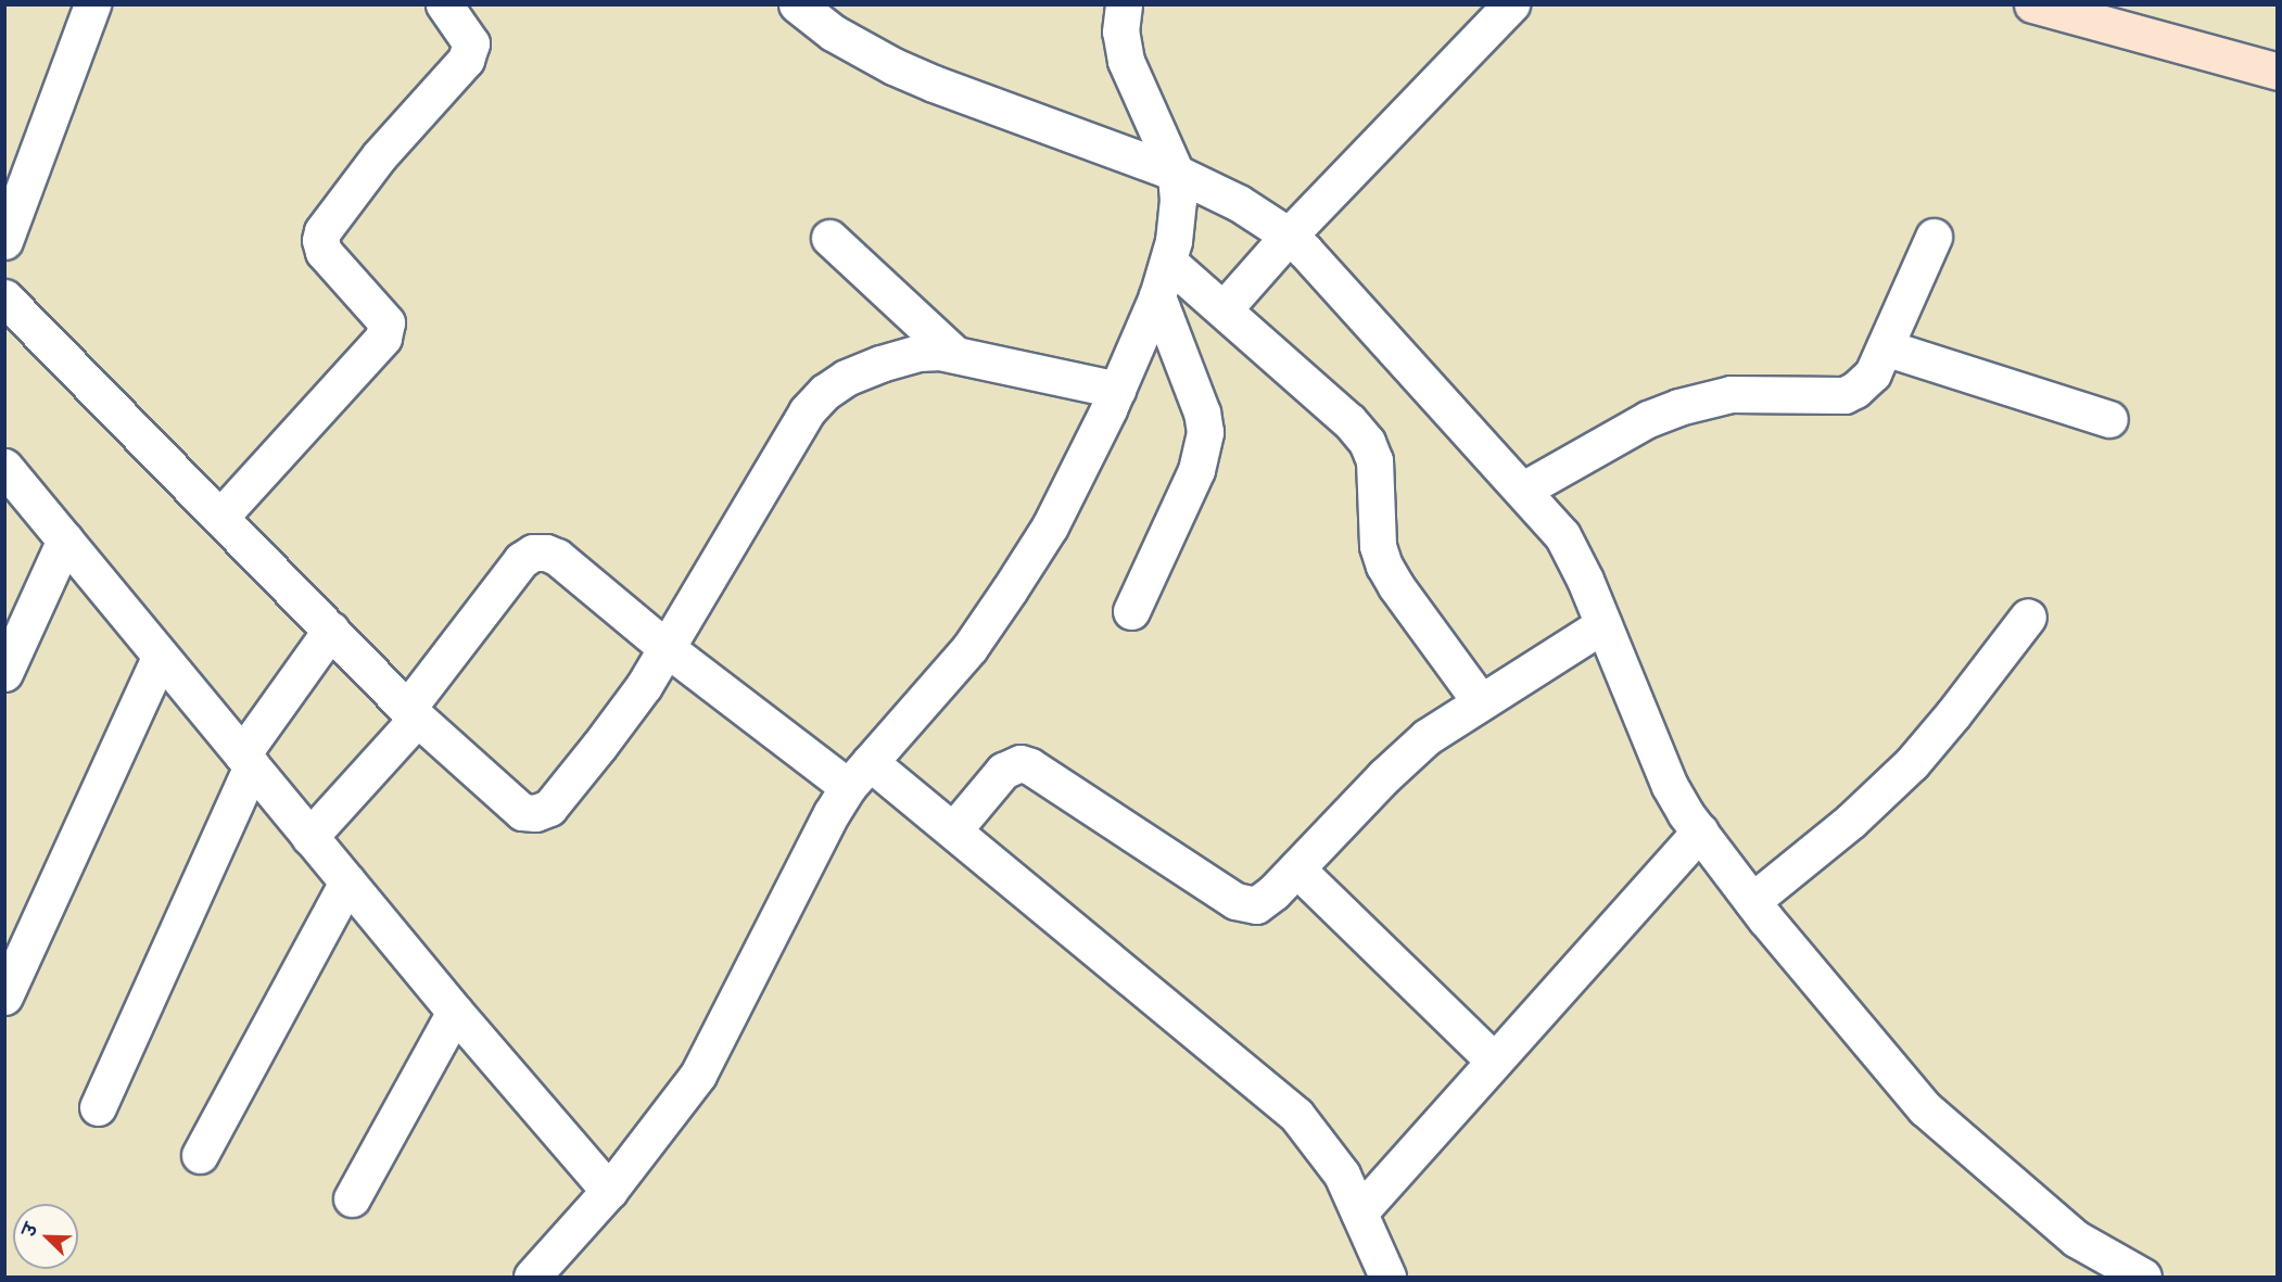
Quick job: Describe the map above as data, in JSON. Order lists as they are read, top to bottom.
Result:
{
  "north": "top left"
}
